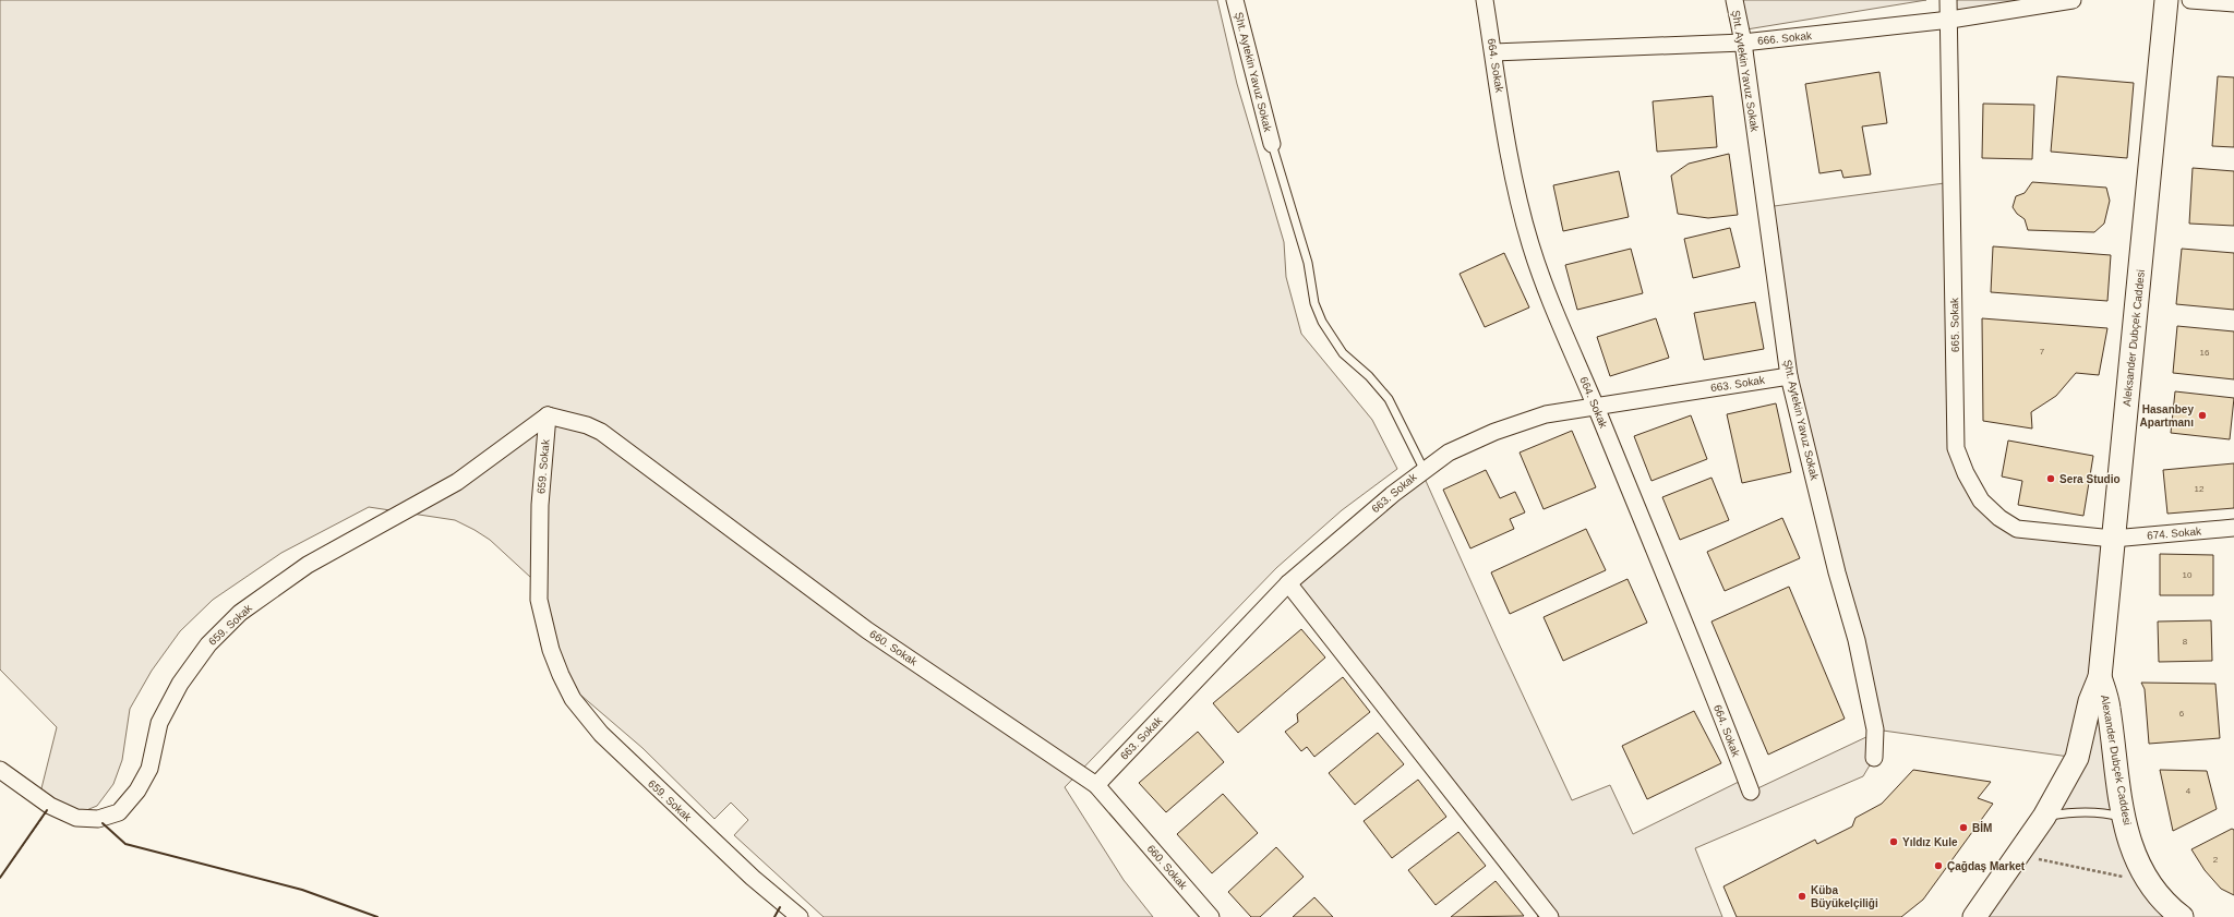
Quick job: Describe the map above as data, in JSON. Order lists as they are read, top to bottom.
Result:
{
  "streets": {
    "main road": ["Aleksander Dubçek Caddesi", "Alexander Dubçek Caddesi"],
    "street": [
      "666. Sokak",
      "664. Sokak",
      "Şht. Aytekin Yavuz Sokak",
      "665. Sokak",
      "663. Sokak",
      "659. Sokak",
      "674. Sokak",
      "660. Sokak"
    ]
  },
  "crossings": [
    ["666. Sokak", "664. Sokak"],
    ["666. Sokak", "Şht. Aytekin Yavuz Sokak"],
    ["666. Sokak", "665. Sokak"],
    ["664. Sokak", "663. Sokak"],
    ["Şht. Aytekin Yavuz Sokak", "663. Sokak"],
    ["665. Sokak", "Aleksander Dubçek Caddesi"],
    ["665. Sokak", "674. Sokak"],
    ["Aleksander Dubçek Caddesi", "674. Sokak"],
    ["Aleksander Dubçek Caddesi", "Alexander Dubçek Caddesi"],
    ["663. Sokak", "660. Sokak"],
    ["659. Sokak", "660. Sokak"]
  ],
  "places": [
    "Hasanbey Apartmanı",
    "Sera Studio",
    "BİM",
    "Yıldız Kule",
    "Çağdaş Market",
    "Küba Büyükelçiliği"
  ],
  "house_numbers": [
    "7",
    "16",
    "12",
    "10",
    "8",
    "6",
    "4",
    "2"
  ]
}
